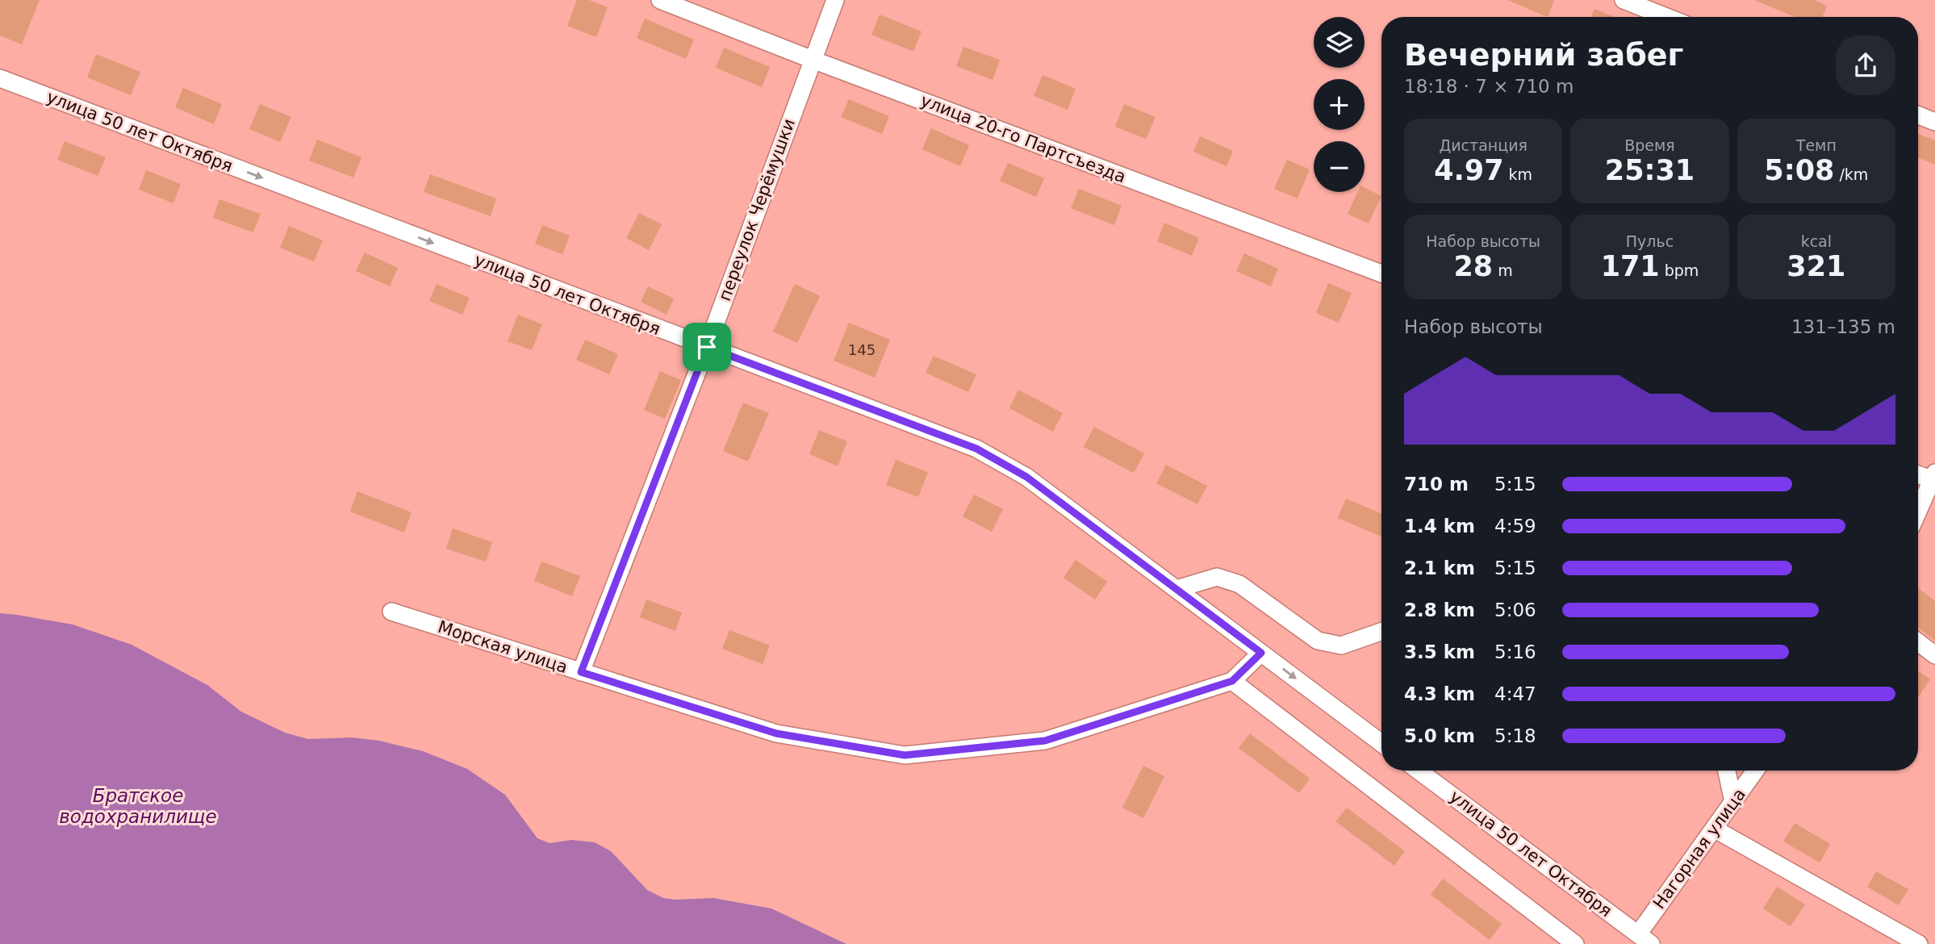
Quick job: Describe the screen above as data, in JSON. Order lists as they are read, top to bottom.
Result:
{
  "streets": {
    "street": [
      "улица 50 лет Октября",
      "улица 20-го Партсъезда",
      "переулок Черёмушки",
      "Морская улица",
      "Нагорная улица"
    ]
  },
  "crossings": [
    ["улица 50 лет Октября", "переулок Черёмушки"],
    ["улица 50 лет Октября", "Морская улица"],
    ["улица 50 лет Октября", "Нагорная улица"],
    ["улица 20-го Партсъезда", "переулок Черёмушки"],
    ["переулок Черёмушки", "Морская улица"]
  ],
  "one_way": ["улица 50 лет Октября"],
  "water": ["Братское водохранилище"],
  "house_numbers": ["145"],
  "page": {
    "map_buttons": ["+", "−"],
    "heading": ["Вечерний забег", "18:18 · 7 × 710 m"],
    "stats": [
      ["Дистанция", "4.97 km"],
      ["Время", "25:31"],
      ["Темп", "5:08 /km"],
      ["Набор высоты", "28 m"],
      ["Пульс", "171 bpm"],
      ["kcal", "321"]
    ],
    "chart": ["Набор высоты", "131–135 m"],
    "list": [
      {
        "name": "710 m",
        "note": "5:15"
      },
      {
        "name": "1.4 km",
        "note": "4:59"
      },
      {
        "name": "2.1 km",
        "note": "5:15"
      },
      {
        "name": "2.8 km",
        "note": "5:06"
      },
      {
        "name": "3.5 km",
        "note": "5:16"
      },
      {
        "name": "4.3 km",
        "note": "4:47"
      },
      {
        "name": "5.0 km",
        "note": "5:18"
      }
    ]
  }
}
